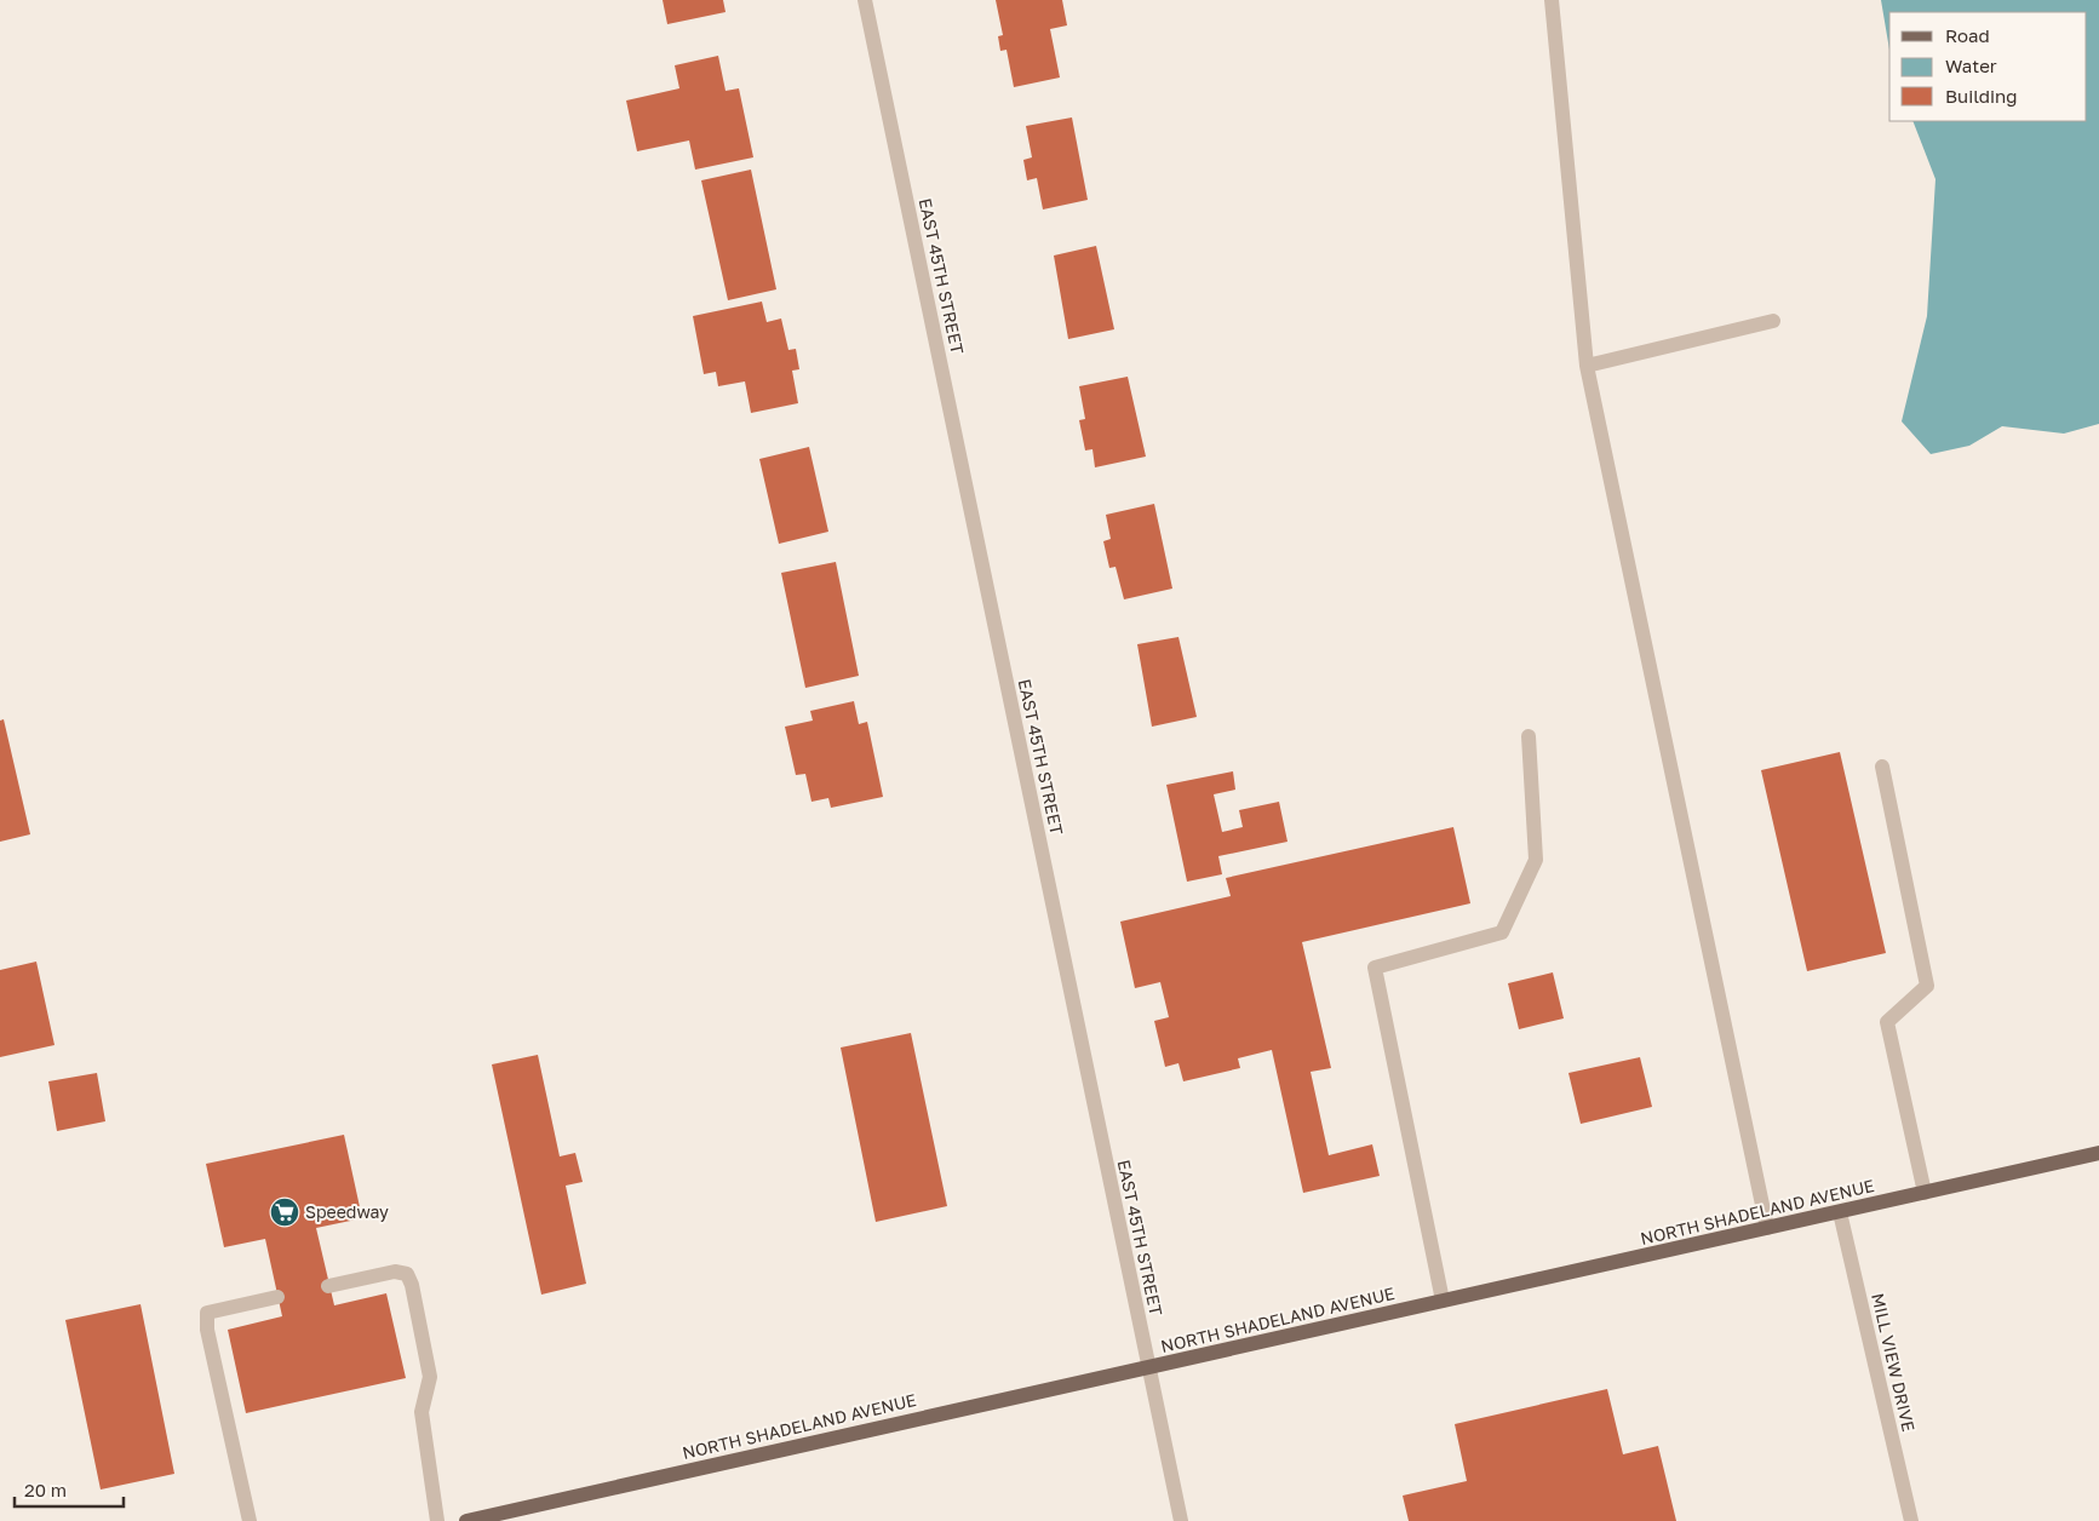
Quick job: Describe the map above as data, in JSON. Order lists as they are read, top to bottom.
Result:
{
  "streets": {
    "main road": ["NORTH SHADELAND AVENUE"],
    "street": ["EAST 45TH STREET", "MILL VIEW DRIVE"]
  },
  "crossings": [
    ["EAST 45TH STREET", "NORTH SHADELAND AVENUE"],
    ["NORTH SHADELAND AVENUE", "MILL VIEW DRIVE"]
  ],
  "places": {
    "supermarket": ["Speedway"]
  },
  "legend": ["Road", "Water", "Building"],
  "scale_bar": "20 m"
}
